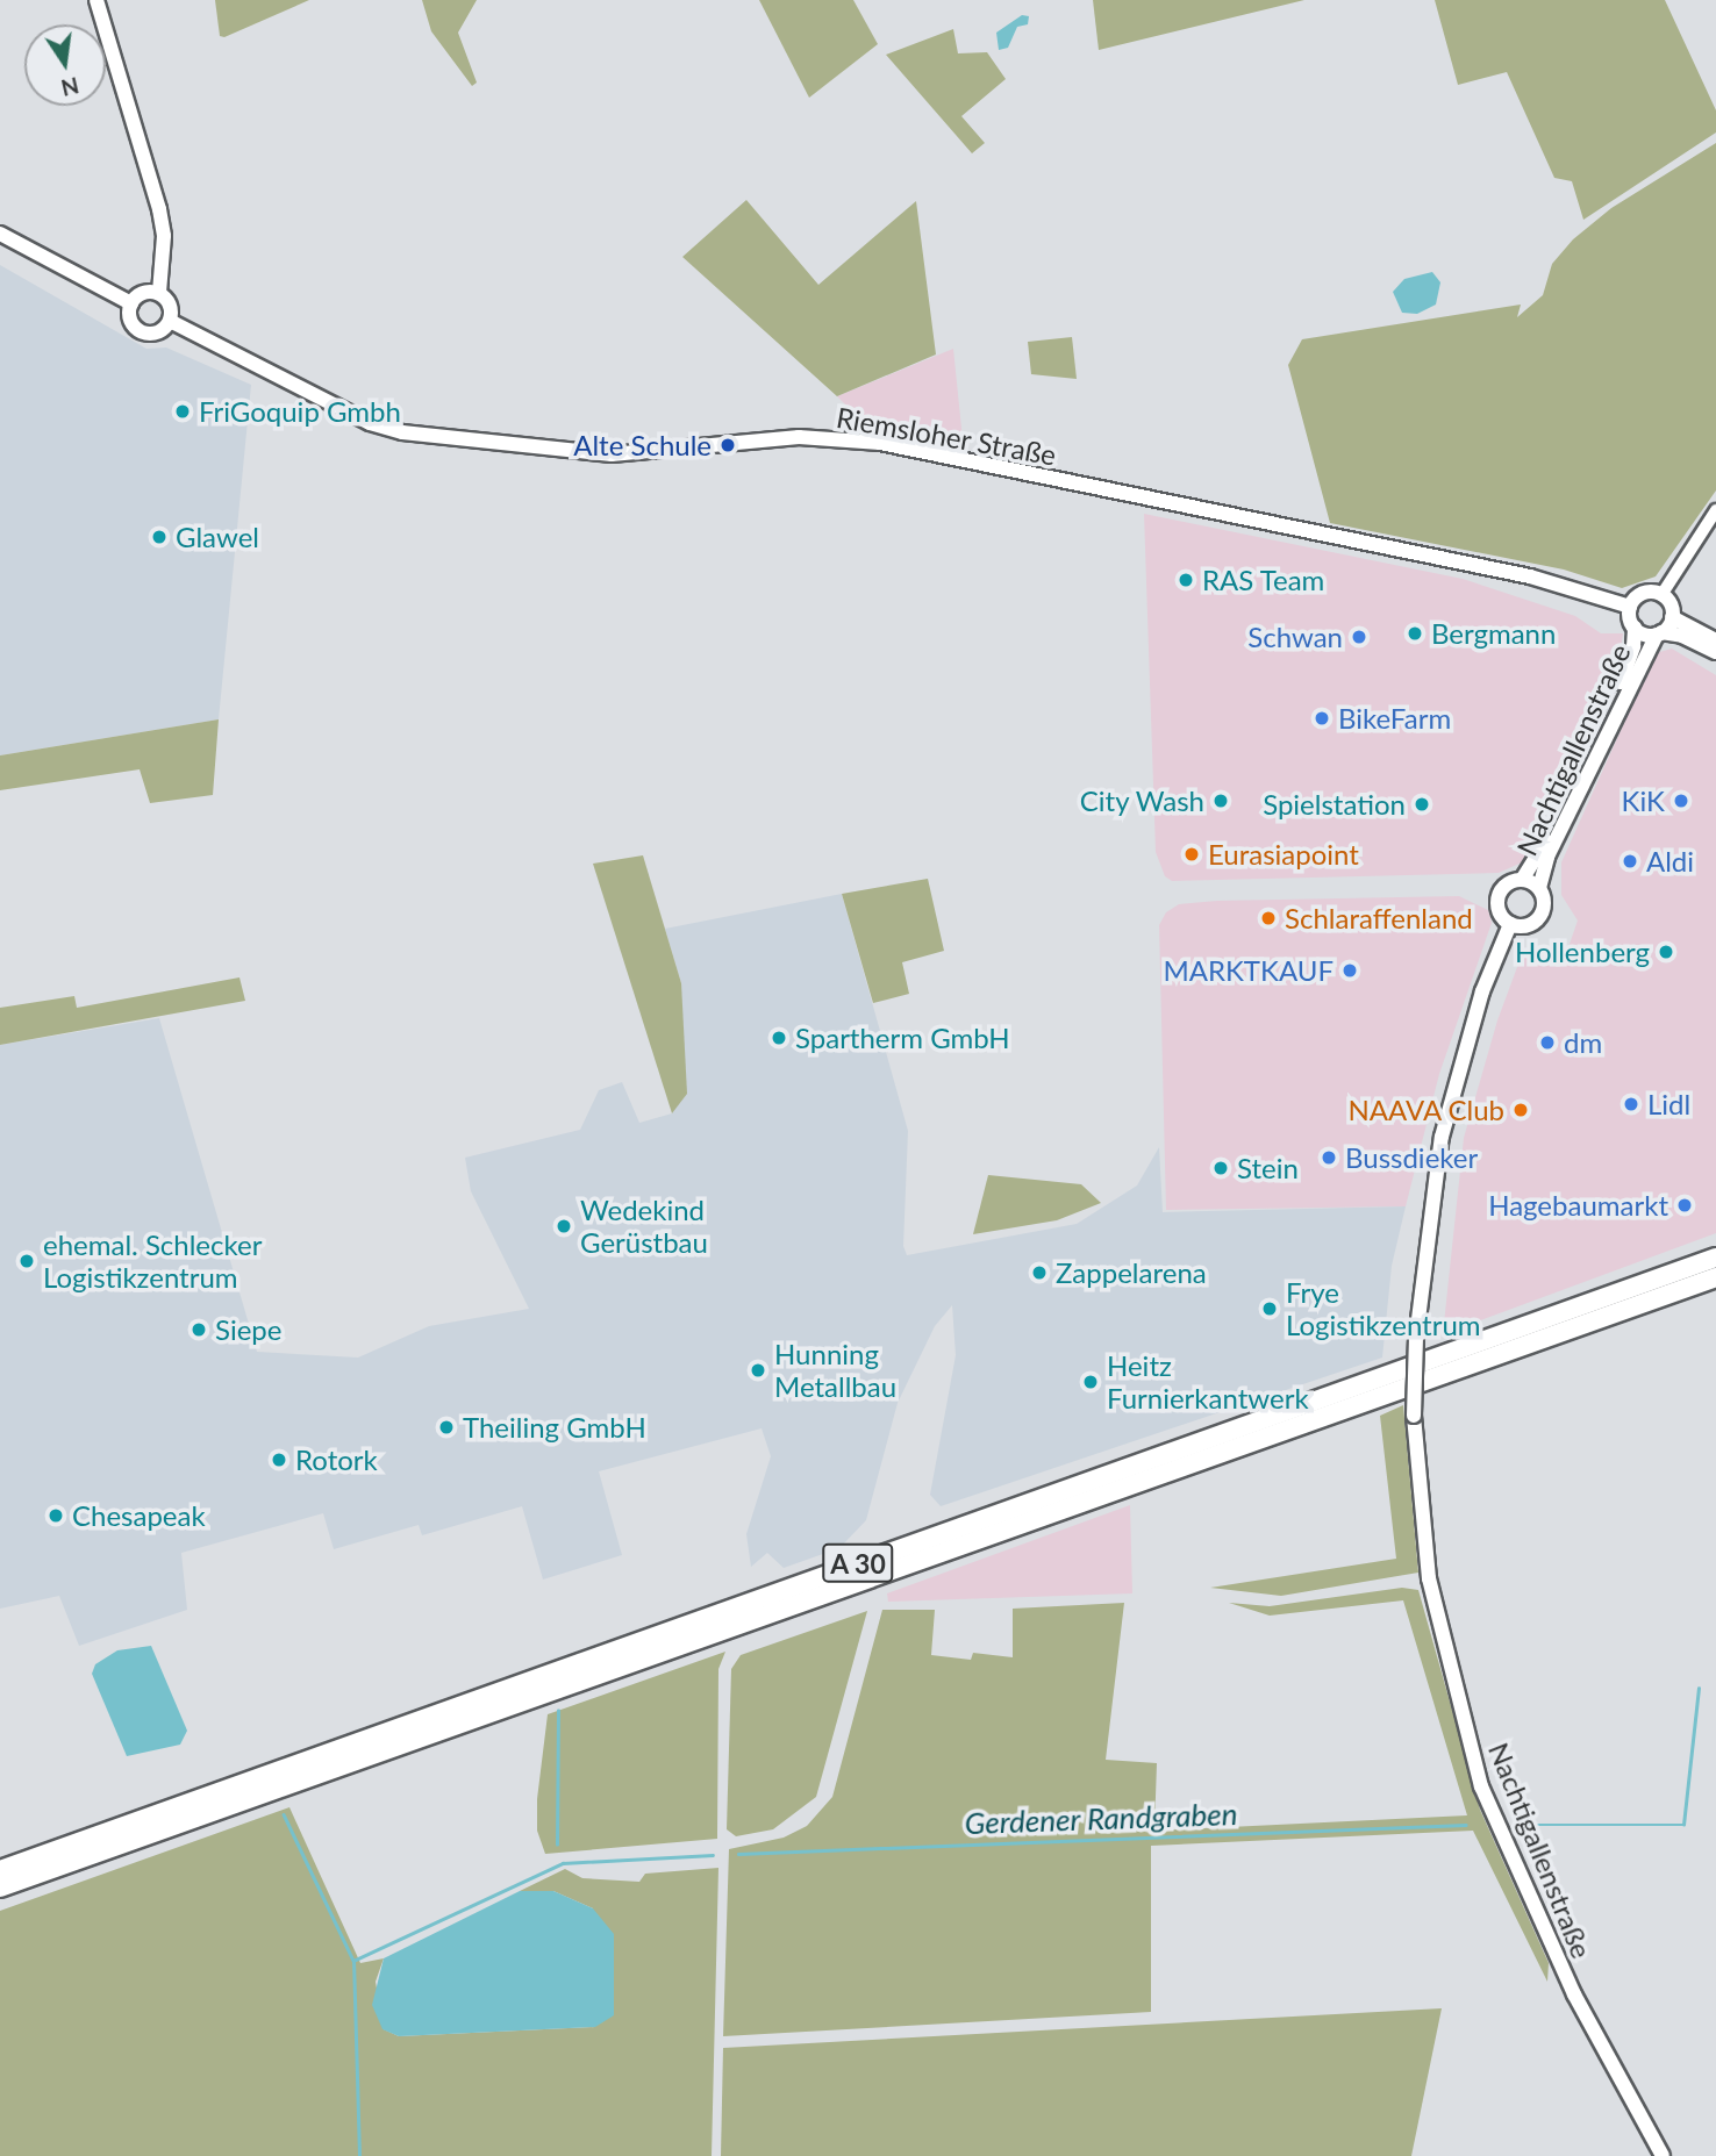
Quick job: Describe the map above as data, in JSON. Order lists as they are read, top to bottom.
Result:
{
  "streets": {
    "highway": ["A 30"],
    "main road": ["Riemsloher Straße", "Nachtigallenstraße"]
  },
  "crossings": [
    ["Riemsloher Straße", "Nachtigallenstraße"]
  ],
  "water": ["Gerdener Randgraben"],
  "places": [
    "FriGoquip Gmbh",
    "Alte Schule",
    "Glawel",
    "RAS Team",
    "Bergmann",
    "Schwan",
    "BikeFarm",
    "City Wash",
    "KiK",
    "Spielstation",
    "Eurasiapoint",
    "Aldi",
    "Schlaraffenland",
    "Hollenberg",
    "MARKTKAUF",
    "Spartherm GmbH",
    "dm",
    "Lidl",
    "NAAVA Club",
    "Bussdieker",
    "Stein",
    "Hagebaumarkt",
    "Wedekind Gerüstbau",
    "ehemal. Schlecker Logistikzentrum",
    "Zappelarena",
    "Frye Logistikzentrum",
    "Siepe",
    "Hunning Metallbau",
    "Heitz Furnierkantwerk",
    "Theiling GmbH",
    "Rotork",
    "Chesapeak"
  ],
  "north": "bottom"
}
